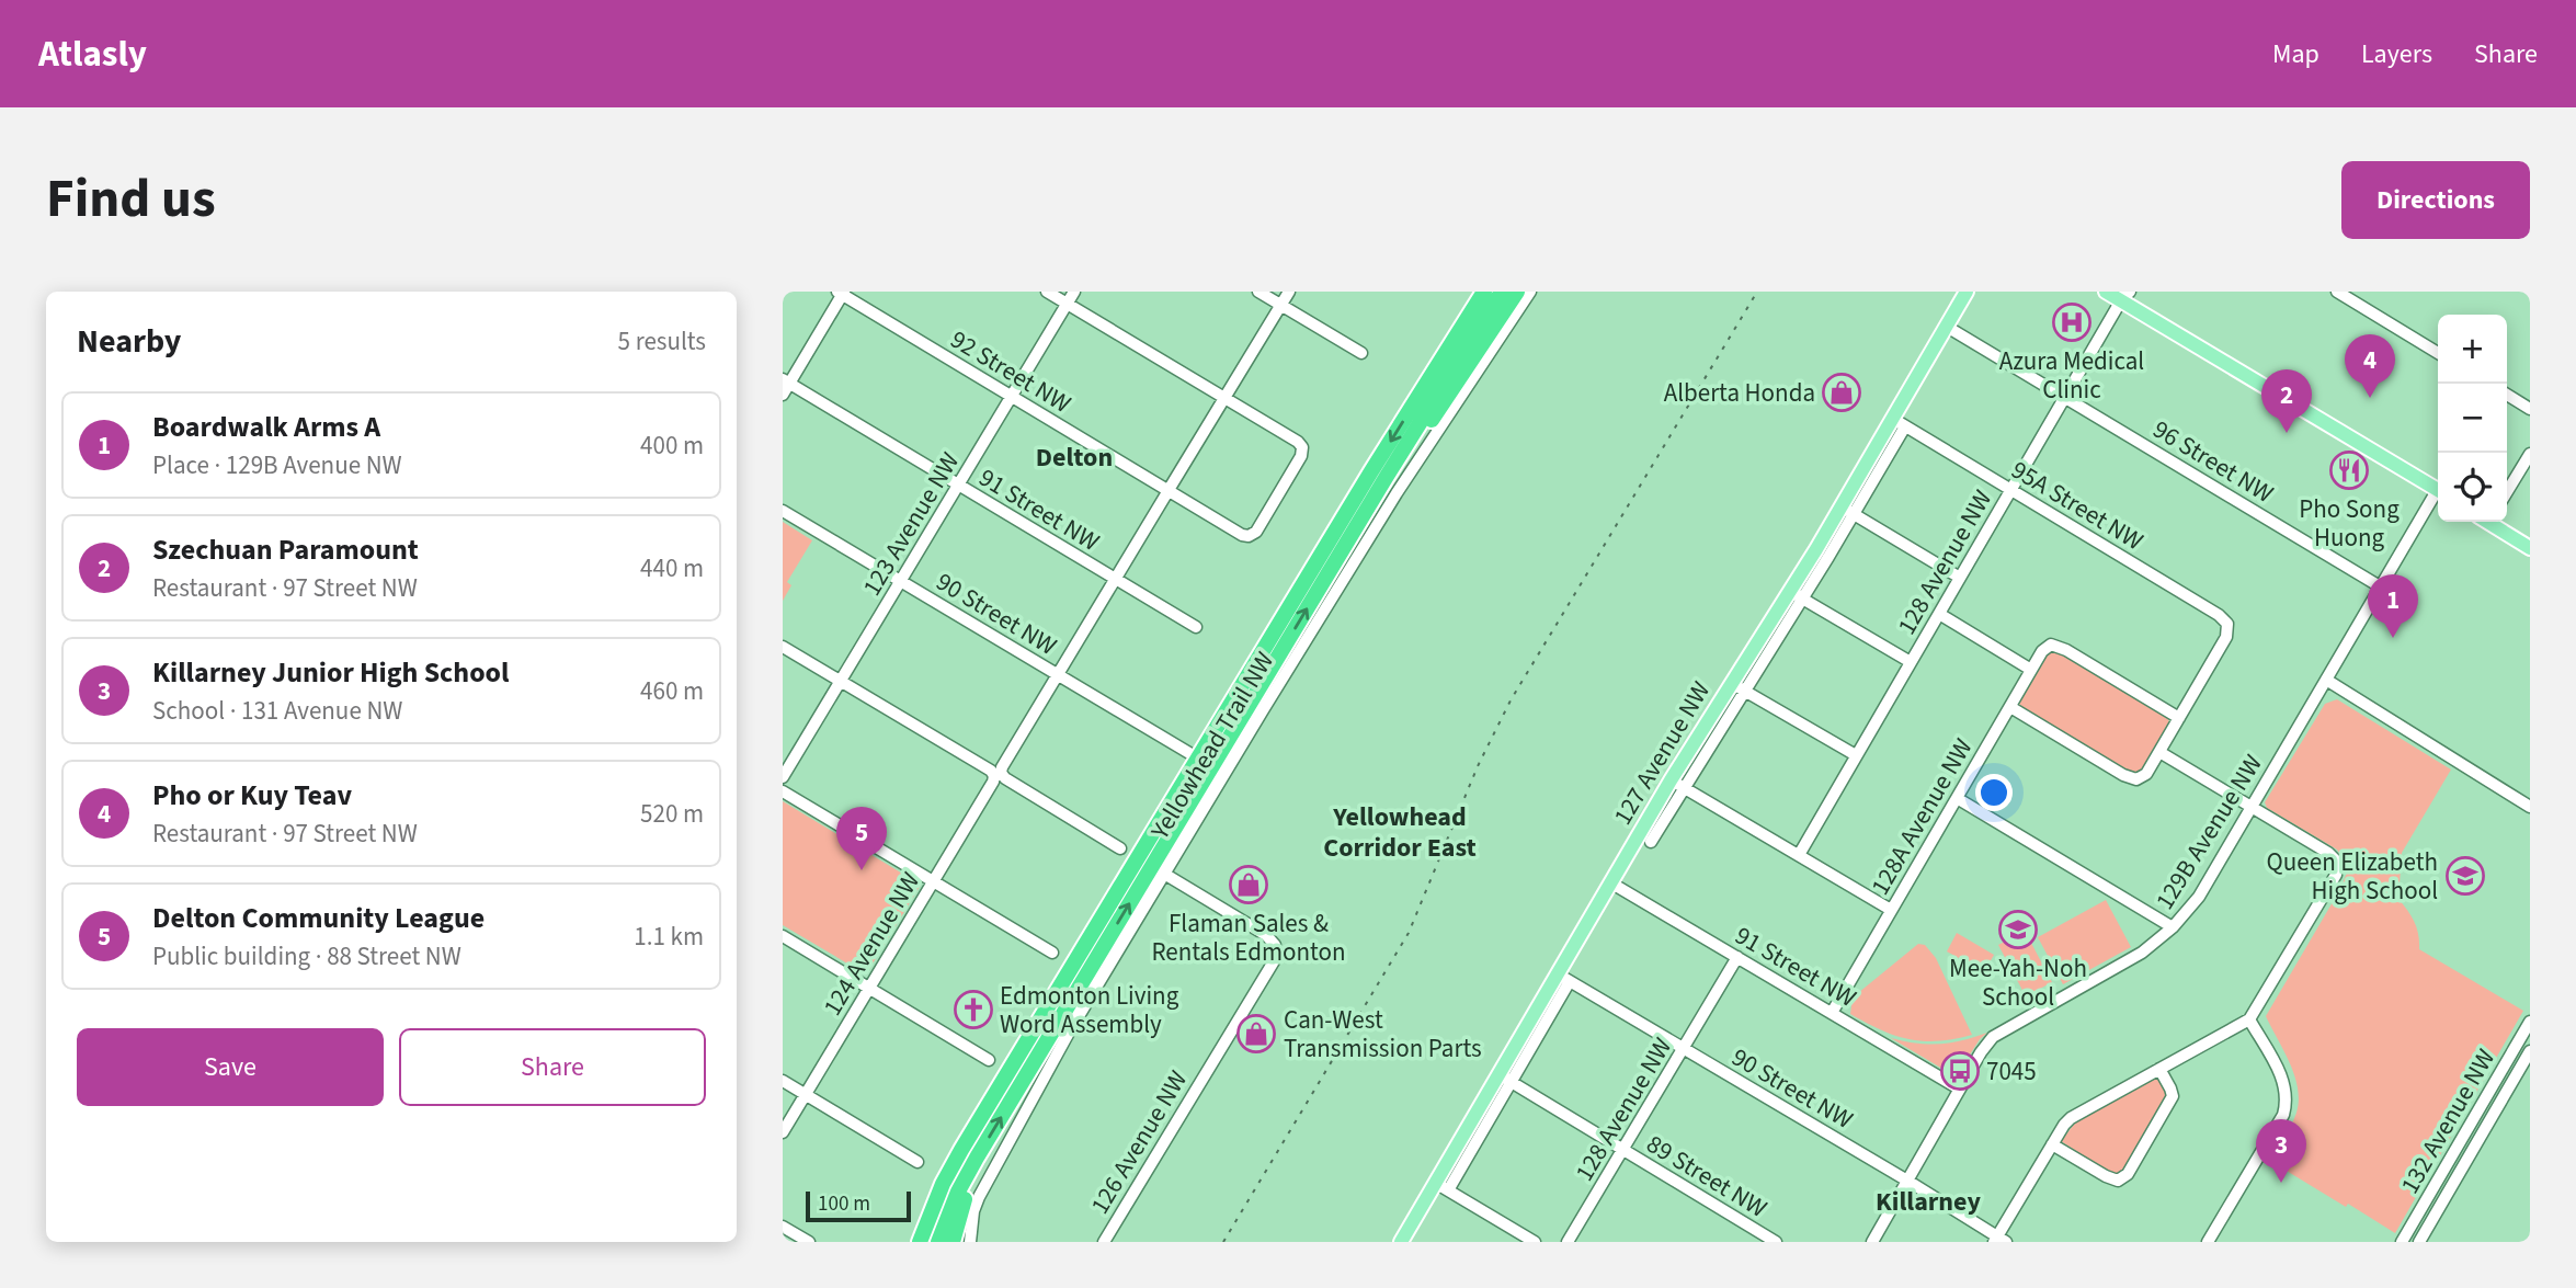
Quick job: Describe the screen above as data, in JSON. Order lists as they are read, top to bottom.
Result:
{
  "streets": {
    "highway": ["Yellowhead Trail NW"],
    "main road": ["127 Avenue NW"],
    "street": [
      "92 Street NW",
      "96 Street NW",
      "95A Street NW",
      "91 Street NW",
      "123 Avenue NW",
      "128 Avenue NW",
      "90 Street NW",
      "128A Avenue NW",
      "129B Avenue NW",
      "124 Avenue NW",
      "132 Avenue NW",
      "126 Avenue NW",
      "89 Street NW"
    ]
  },
  "crossings": [
    ["92 Street NW", "123 Avenue NW"],
    ["92 Street NW", "124 Avenue NW"],
    ["96 Street NW", "128 Avenue NW"],
    ["96 Street NW", "127 Avenue NW"],
    ["96 Street NW", "129B Avenue NW"],
    ["95A Street NW", "128 Avenue NW"],
    ["95A Street NW", "127 Avenue NW"],
    ["95A Street NW", "128A Avenue NW"],
    ["91 Street NW", "123 Avenue NW"],
    ["91 Street NW", "128 Avenue NW"],
    ["91 Street NW", "127 Avenue NW"],
    ["91 Street NW", "128A Avenue NW"],
    ["91 Street NW", "129B Avenue NW"],
    ["91 Street NW", "124 Avenue NW"],
    ["123 Avenue NW", "90 Street NW"],
    ["128 Avenue NW", "90 Street NW"],
    ["128 Avenue NW", "89 Street NW"],
    ["90 Street NW", "127 Avenue NW"],
    ["90 Street NW", "129B Avenue NW"],
    ["90 Street NW", "124 Avenue NW"],
    ["Yellowhead Trail NW", "126 Avenue NW"],
    ["127 Avenue NW", "89 Street NW"]
  ],
  "districts": ["Delton", "Yellowhead Corridor East", "Killarney"],
  "places": {
    "hospital": ["Azura Medical Clinic"],
    "shop": ["Alberta Honda", "Flaman Sales & Rentals Edmonton", "Can-West Transmission Parts"],
    "restaurant": ["Pho Song Huong"],
    "school or university": ["Queen Elizabeth High School", "Mee-Yah-Noh School"],
    "church": ["Edmonton Living Word Assembly"],
    "bus stop": ["7045"]
  },
  "scale_bar": "100 m",
  "page": {
    "header": "Atlasly",
    "nav": ["Map", "Layers", "Share"],
    "title": "Find us",
    "buttons": [
      "Directions",
      ["Save", "Share"]
    ],
    "heading": ["Nearby", "5 results"],
    "map_buttons": ["+", "−"],
    "pins": [
      "4",
      "2",
      "1",
      "5",
      "3"
    ],
    "list": [
      {
        "mark": "1",
        "name": "Boardwalk Arms A",
        "note": "Place · 129B Avenue NW",
        "value": "400 m"
      },
      {
        "mark": "2",
        "name": "Szechuan Paramount",
        "note": "Restaurant · 97 Street NW",
        "value": "440 m"
      },
      {
        "mark": "3",
        "name": "Killarney Junior High School",
        "note": "School · 131 Avenue NW",
        "value": "460 m"
      },
      {
        "mark": "4",
        "name": "Pho or Kuy Teav",
        "note": "Restaurant · 97 Street NW",
        "value": "520 m"
      },
      {
        "mark": "5",
        "name": "Delton Community League",
        "note": "Public building · 88 Street NW",
        "value": "1.1 km"
      }
    ],
    "scale": "100 m"
  }
}
